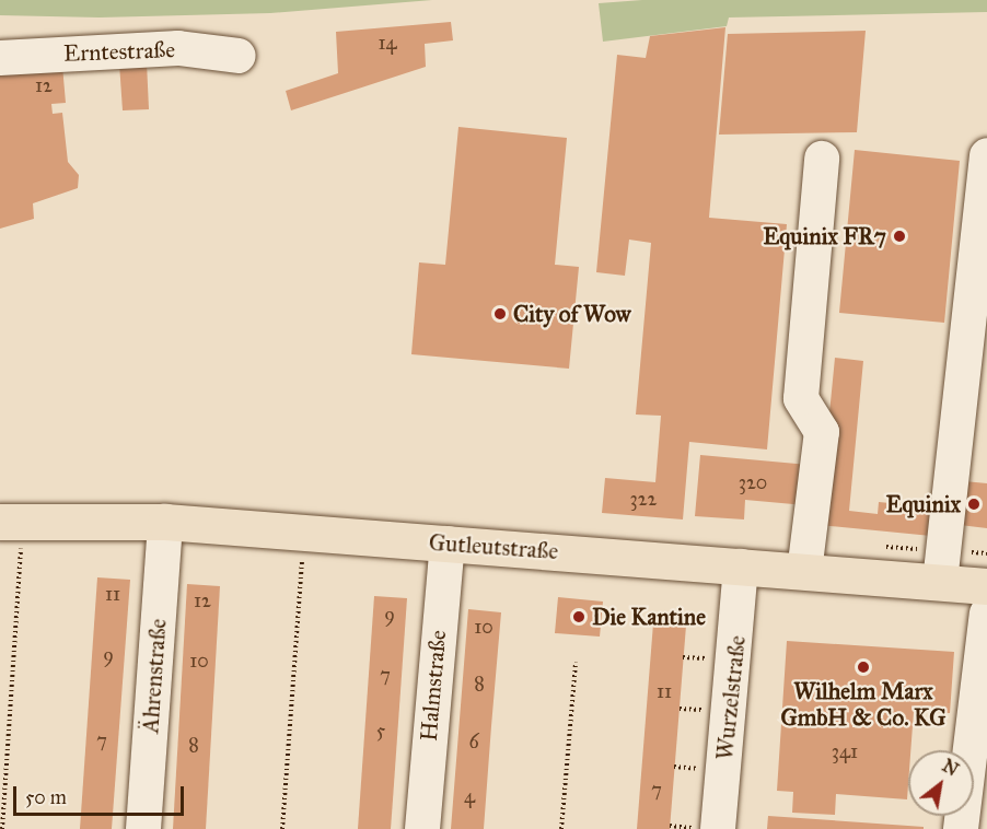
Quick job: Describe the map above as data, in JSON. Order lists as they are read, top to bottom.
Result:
{
  "streets": {
    "main road": ["Gutleutstraße"],
    "street": [
      "Erntestraße",
      "Ährenstraße",
      "Halmstraße",
      "Wurzelstraße"
    ]
  },
  "crossings": [
    ["Gutleutstraße", "Ährenstraße"],
    ["Gutleutstraße", "Halmstraße"],
    ["Gutleutstraße", "Wurzelstraße"]
  ],
  "places": [
    "Equinix FR7",
    "City of Wow",
    "Equinix",
    "Die Kantine",
    "Wilhelm Marx GmbH & Co. KG"
  ],
  "house_numbers": [
    "14",
    "12",
    "320",
    "322",
    "11",
    "12",
    "9",
    "10",
    "9",
    "10",
    "7",
    "8",
    "11",
    "5",
    "7",
    "6",
    "8",
    "341",
    "7",
    "4"
  ],
  "scale_bar": "50 m",
  "north": "top right"
}
